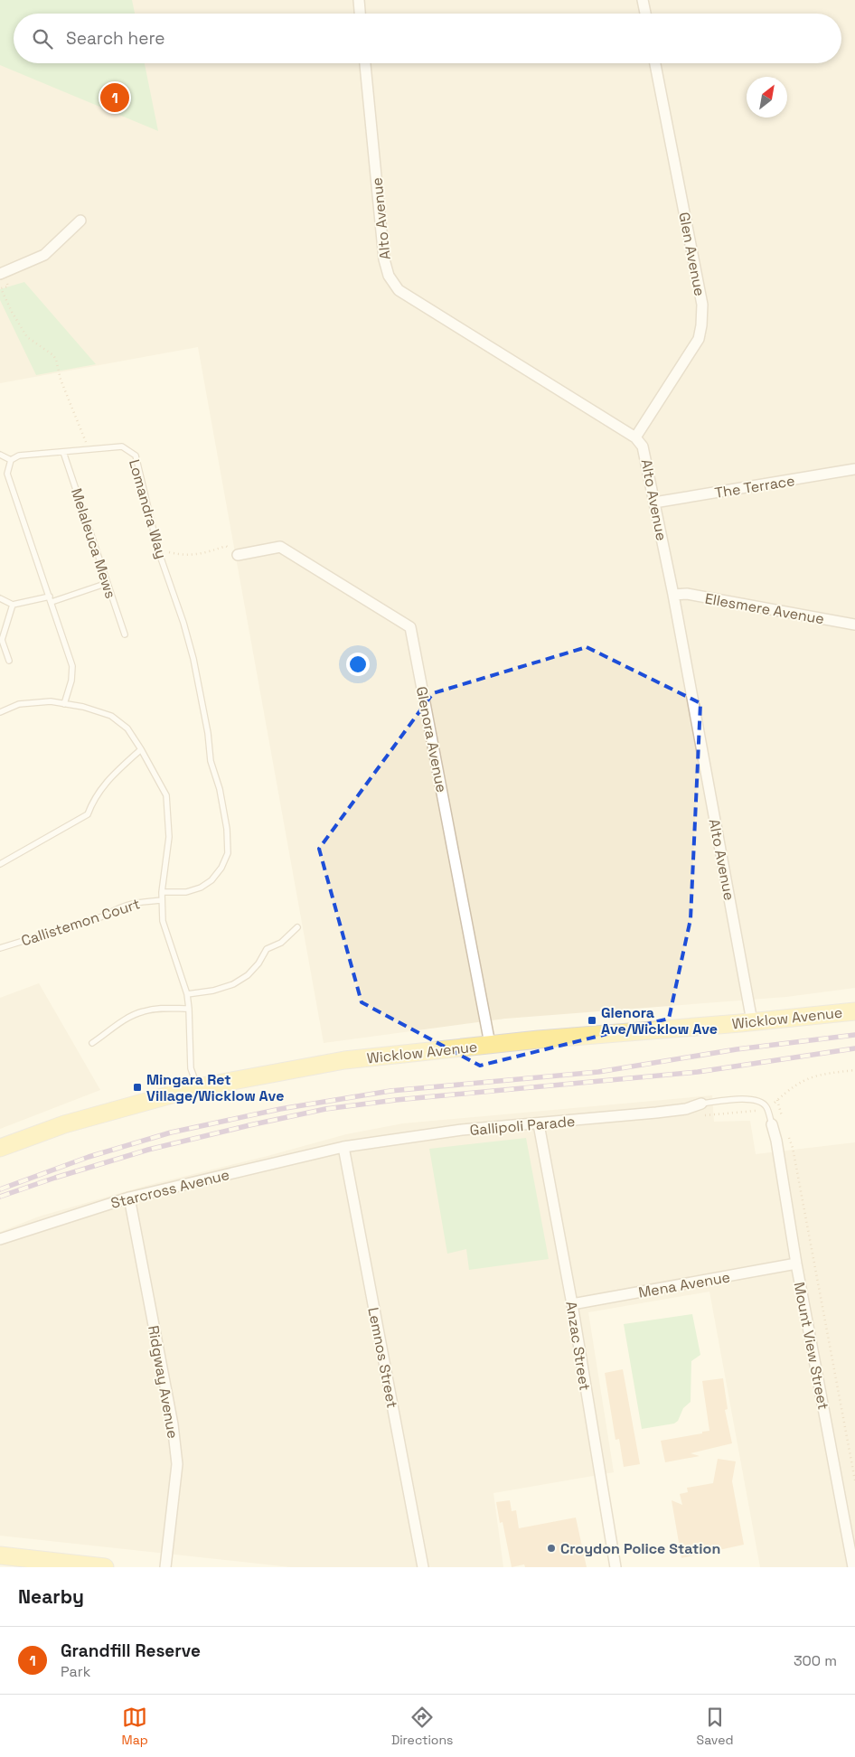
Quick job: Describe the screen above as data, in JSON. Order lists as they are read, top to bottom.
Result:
{
  "streets": {
    "main road": ["Wicklow Avenue"],
    "street": [
      "Alto Avenue",
      "Glen Avenue",
      "The Terrace",
      "Ellesmere Avenue",
      "Glenora Avenue",
      "Gallipoli Parade",
      "Starcross Avenue",
      "Mena Avenue",
      "Anzac Street",
      "Mount View Street",
      "Lemnos Street",
      "Ridgway Avenue"
    ],
    "lane": ["Lomandra Way", "Melaleuca Mews", "Callistemon Court"]
  },
  "crossings": [
    ["Alto Avenue", "Glen Avenue"],
    ["Alto Avenue", "The Terrace"],
    ["Alto Avenue", "Ellesmere Avenue"],
    ["Alto Avenue", "Wicklow Avenue"],
    ["Lomandra Way", "Melaleuca Mews"],
    ["Glenora Avenue", "Wicklow Avenue"],
    ["Gallipoli Parade", "Starcross Avenue"],
    ["Gallipoli Parade", "Anzac Street"],
    ["Gallipoli Parade", "Lemnos Street"],
    ["Starcross Avenue", "Lemnos Street"],
    ["Starcross Avenue", "Ridgway Avenue"],
    ["Mena Avenue", "Anzac Street"],
    ["Mena Avenue", "Mount View Street"]
  ],
  "places": {
    "transit": ["Glenora Ave/Wicklow Ave", "Mingara Ret Village/Wicklow Ave"],
    "other": ["Croydon Police Station"]
  },
  "north": "top right",
  "page": {
    "search": "Search here",
    "pins": "1",
    "heading": "Nearby",
    "list": [
      {
        "mark": "1",
        "name": "Grandfill Reserve",
        "note": "Park",
        "value": "300 m"
      }
    ],
    "nav": ["Map", "Directions", "Saved"]
  }
}
